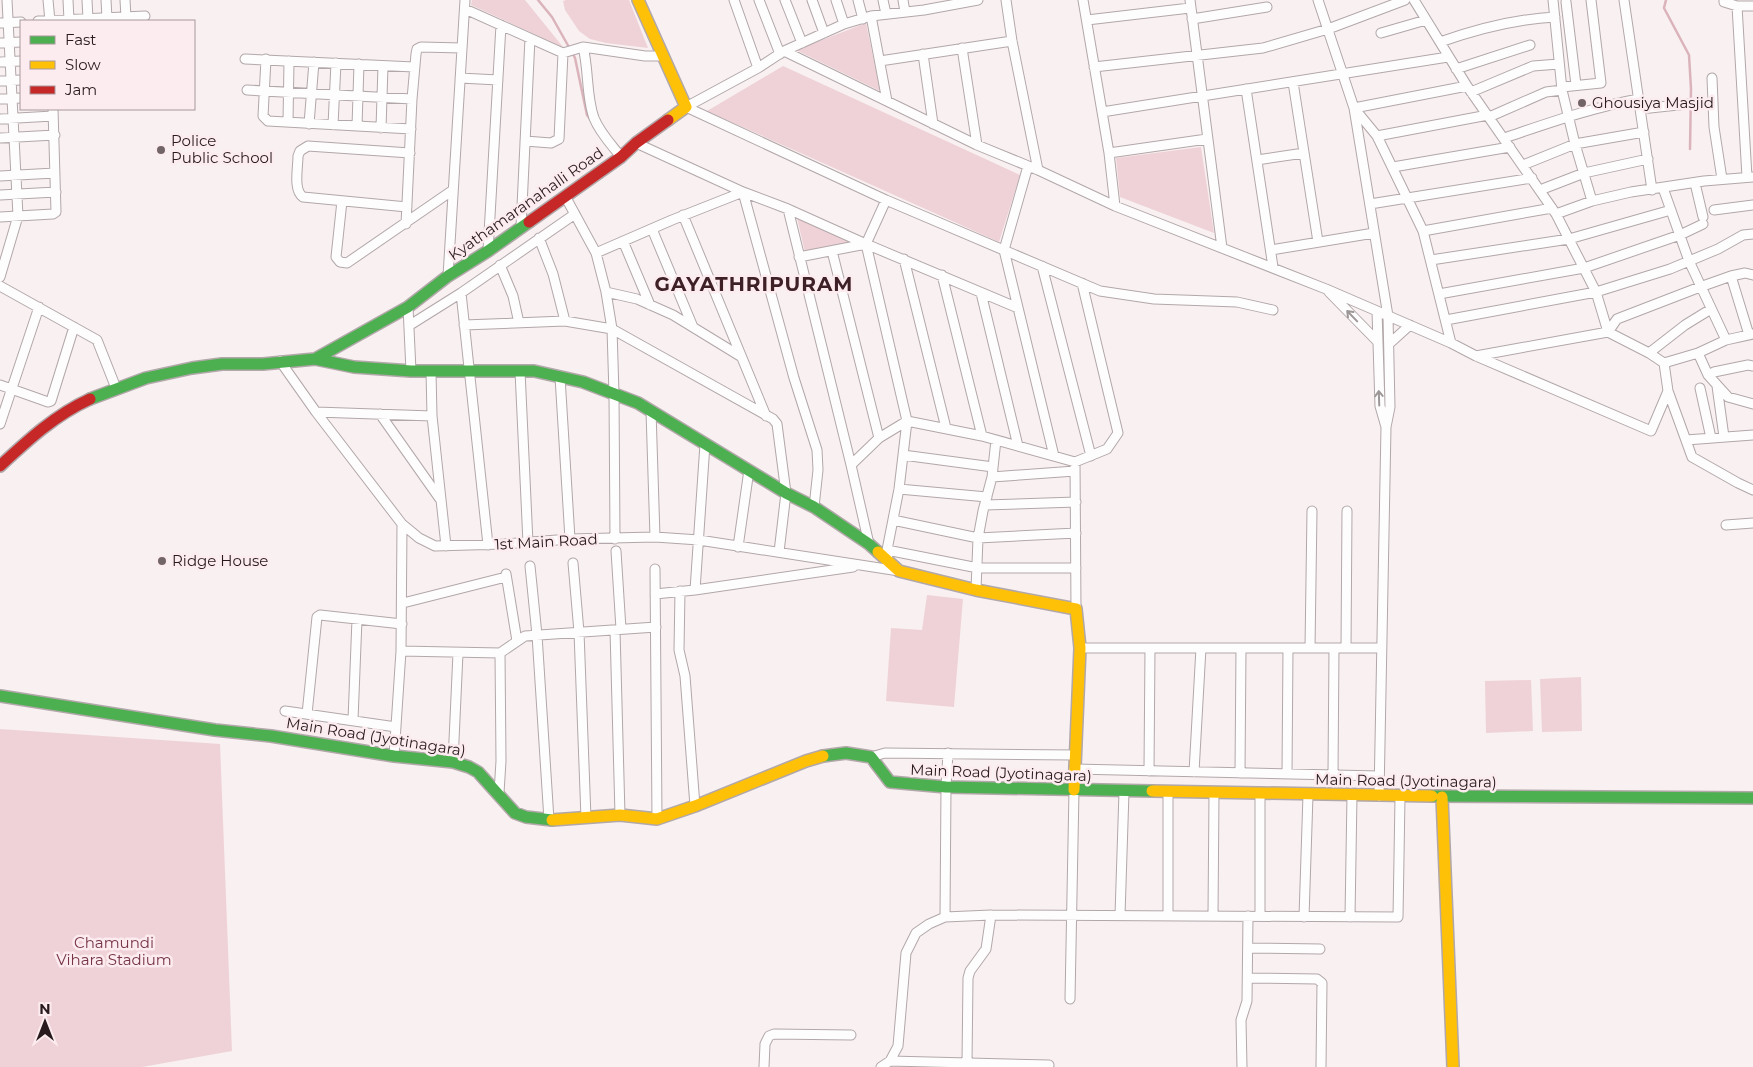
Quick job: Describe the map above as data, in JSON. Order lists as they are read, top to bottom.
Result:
{
  "streets": {
    "street": ["Kyathamaranahalli Road", "1st Main Road", "Main Road (Jyotinagara)"]
  },
  "crossings": [
    ["Kyathamaranahalli Road", "1st Main Road"]
  ],
  "districts": ["GAYATHRIPURAM"],
  "parks": ["Chamundi Vihara Stadium"],
  "places": ["Ghousiya Masjid", "Police Public School", "Ridge House"],
  "legend": ["Fast", "Slow", "Jam"],
  "north": "top"
}
